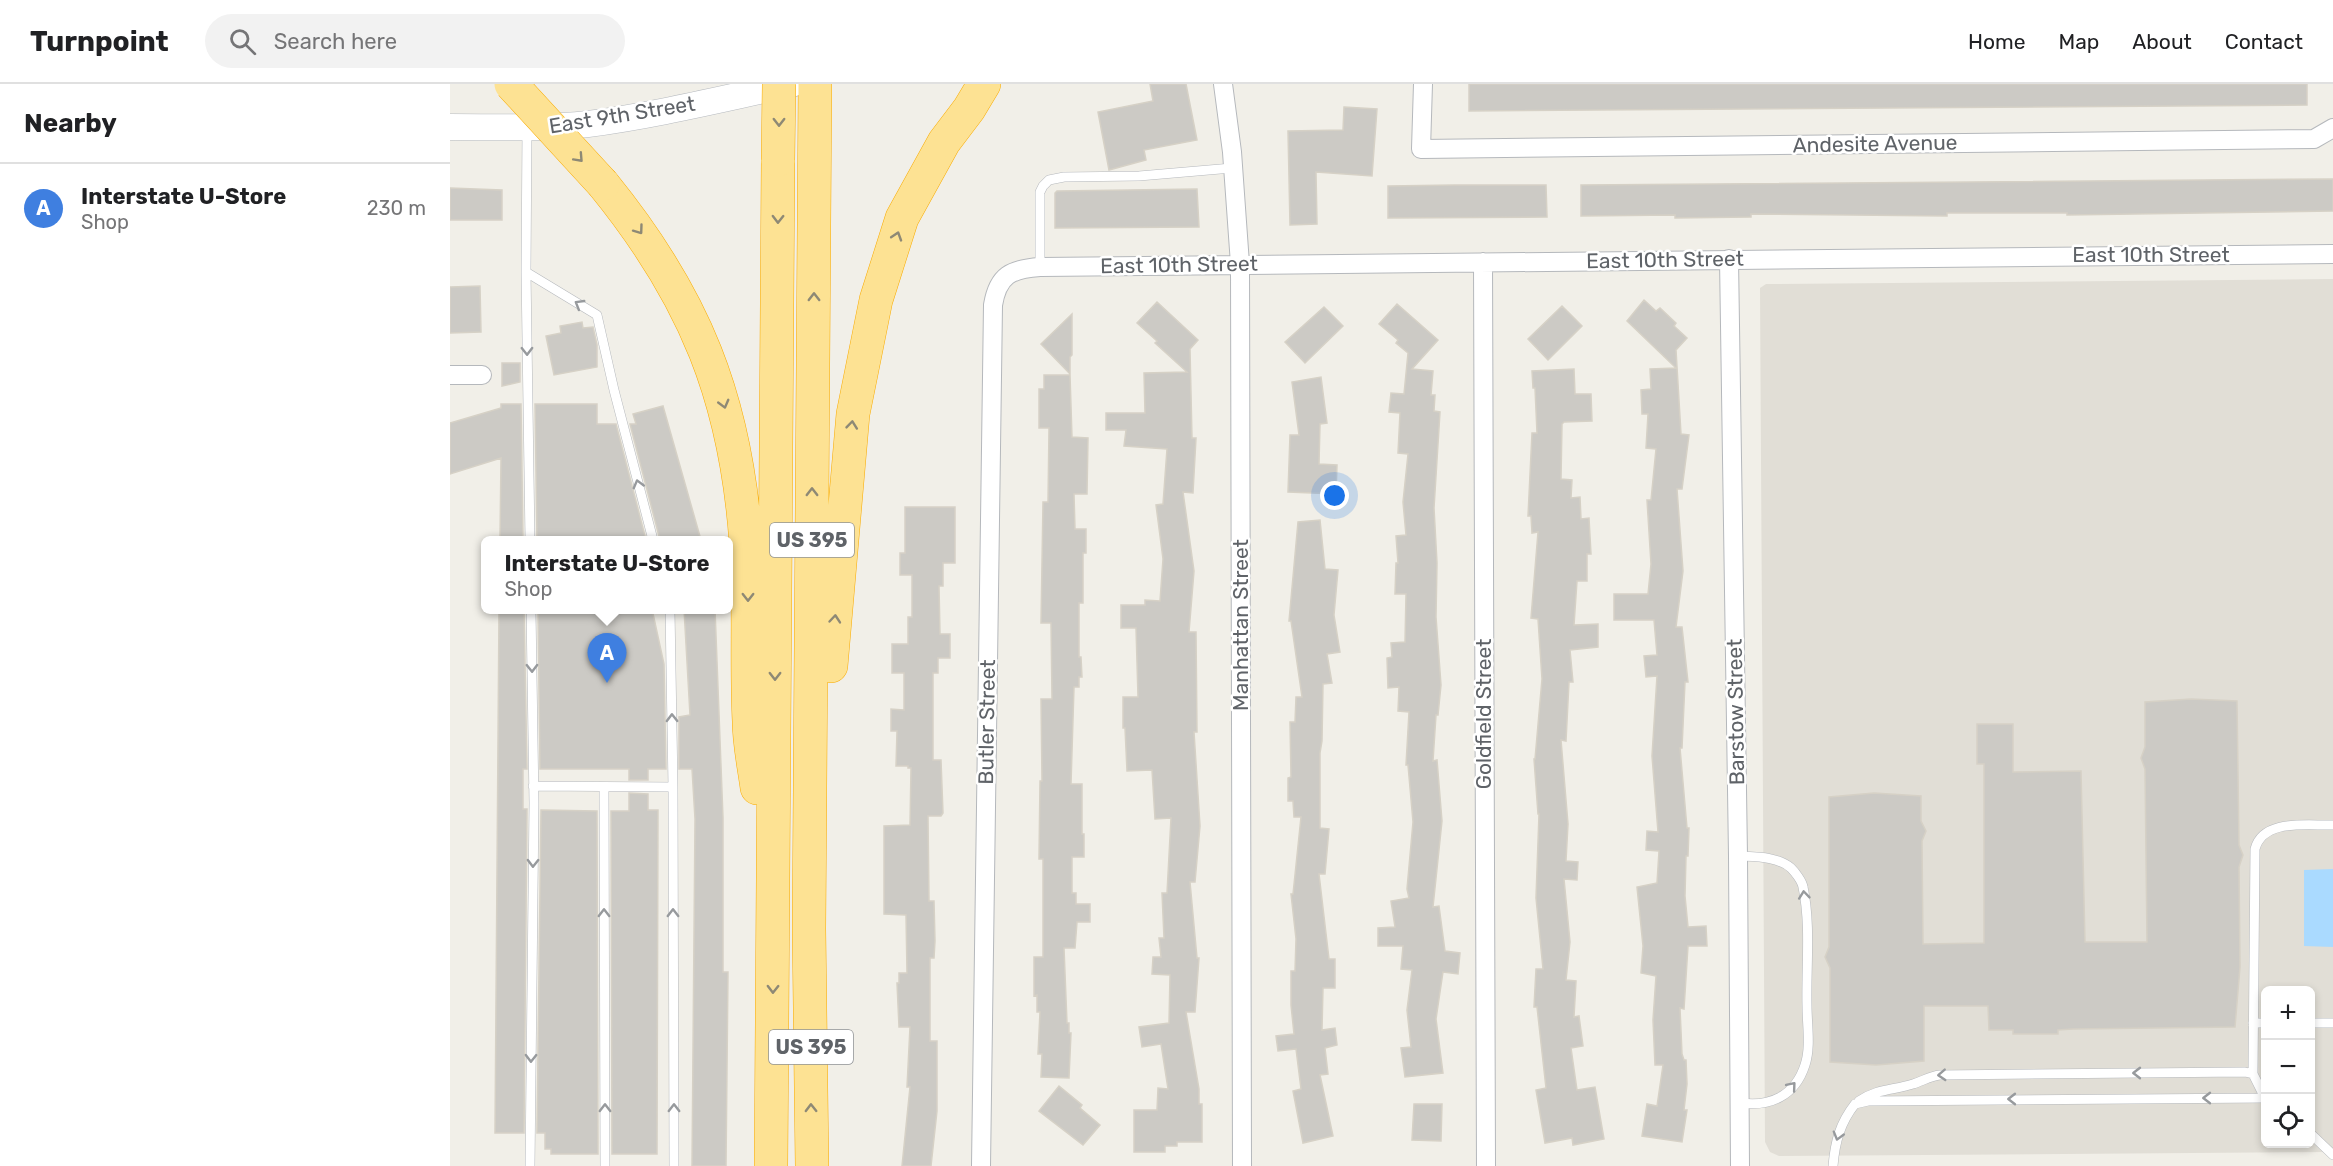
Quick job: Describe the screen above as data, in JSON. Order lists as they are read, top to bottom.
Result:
{
  "streets": {
    "highway": ["US 395"],
    "street": [
      "East 9th Street",
      "Andesite Avenue",
      "East 10th Street",
      "Manhattan Street",
      "Barstow Street",
      "Goldfield Street",
      "Butler Street"
    ]
  },
  "crossings": [
    ["East 10th Street", "Manhattan Street"],
    ["East 10th Street", "Barstow Street"],
    ["East 10th Street", "Goldfield Street"],
    ["East 10th Street", "Butler Street"]
  ],
  "page": {
    "header": "Turnpoint",
    "search": "Search here",
    "nav": [
      "Home",
      "Map",
      "About",
      "Contact"
    ],
    "heading": "Nearby",
    "list": [
      {
        "mark": "A",
        "name": "Interstate U-Store",
        "note": "Shop",
        "value": "230 m"
      }
    ],
    "popup": ["Interstate U-Store", "Shop"],
    "pins": "A",
    "map_buttons": ["+", "−"]
  }
}
